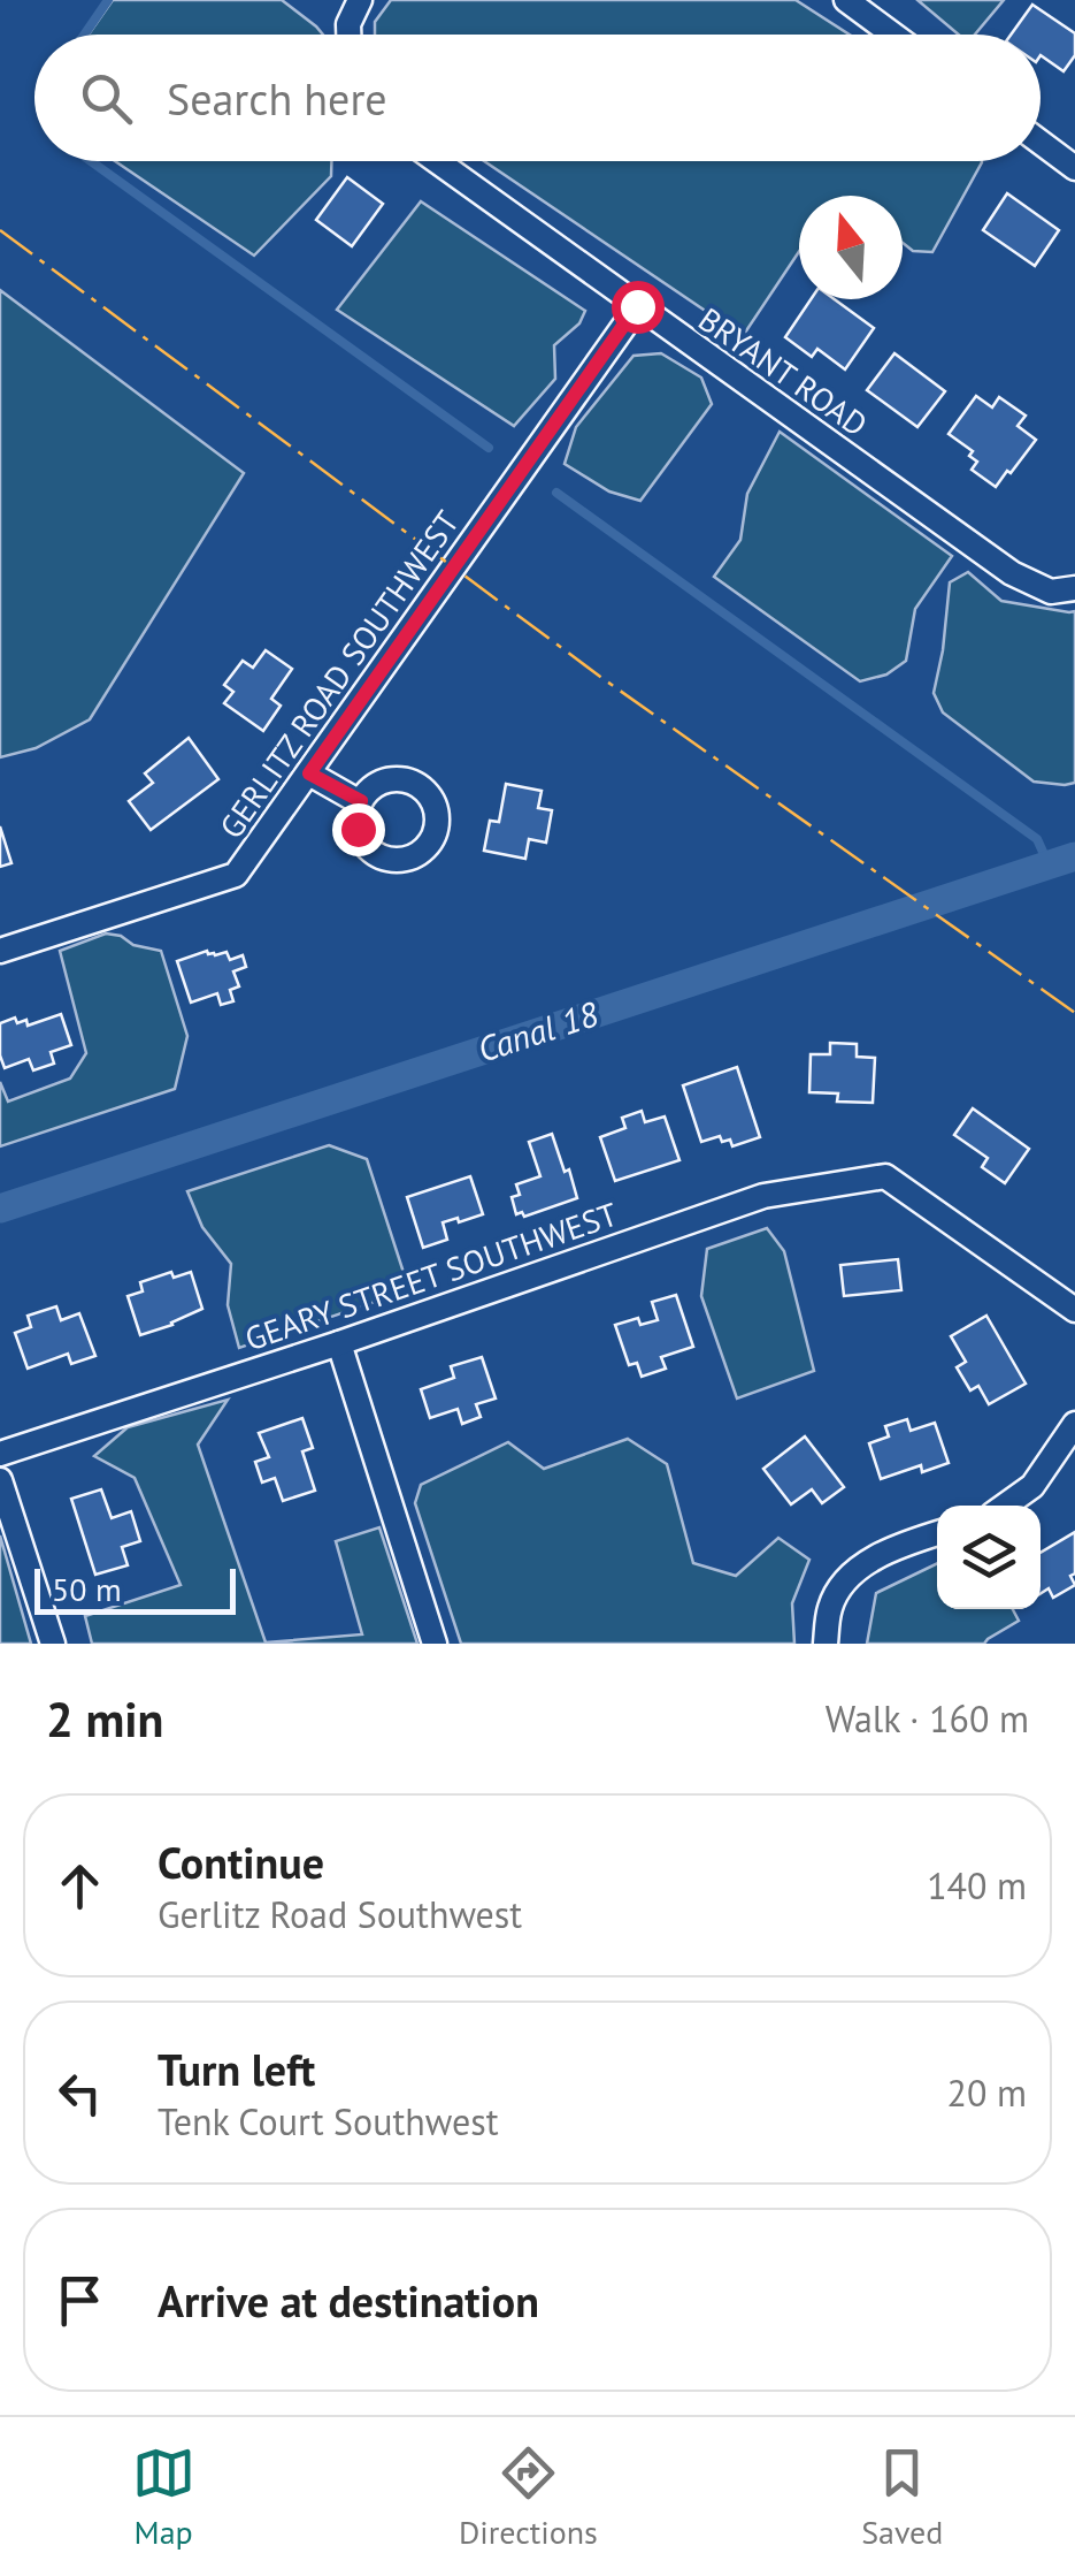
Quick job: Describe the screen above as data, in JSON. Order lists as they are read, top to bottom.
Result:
{
  "streets": {
    "street": ["BRYANT ROAD", "GERLITZ ROAD SOUTHWEST", "GEARY STREET SOUTHWEST"]
  },
  "crossings": [
    ["BRYANT ROAD", "GERLITZ ROAD SOUTHWEST"]
  ],
  "water": ["Canal 18"],
  "scale_bar": "50 m",
  "north": "top",
  "page": {
    "search": "Search here",
    "scale": "50 m",
    "heading": ["2 min", "Walk · 160 m"],
    "list": [
      ["Continue", "Gerlitz Road Southwest", "140 m"],
      ["Turn left", "Tenk Court Southwest", "20 m"],
      "Arrive at destination"
    ],
    "nav": ["Map", "Directions", "Saved"]
  }
}
